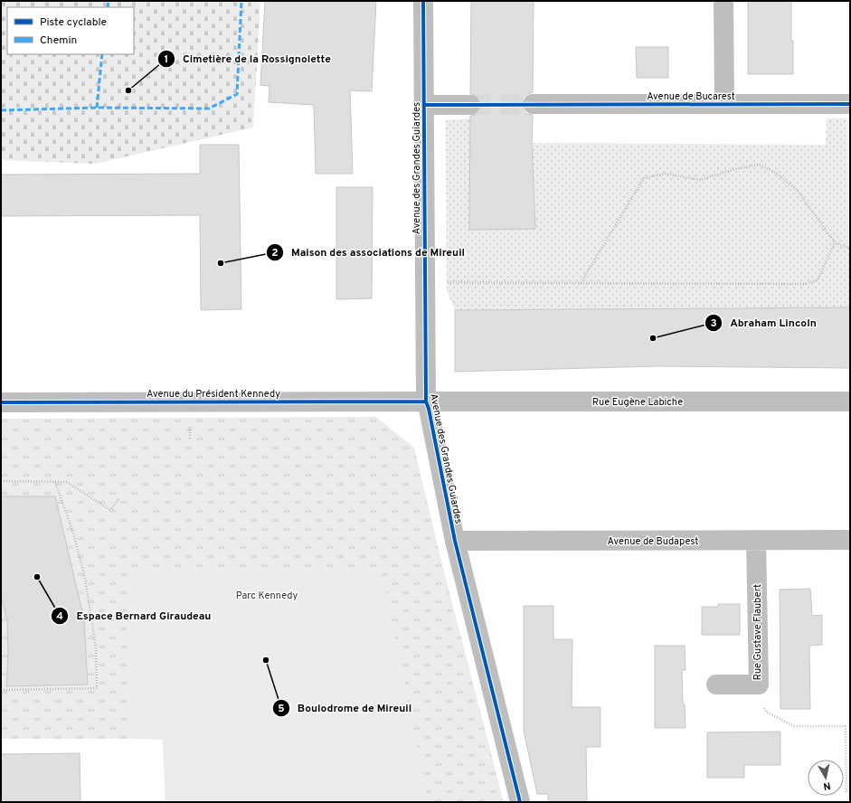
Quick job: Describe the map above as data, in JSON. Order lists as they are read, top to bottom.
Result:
{
  "streets": {
    "street": [
      "Avenue de Bucarest",
      "Avenue des Grandes Guiardes",
      "Avenue du Président Kennedy",
      "Rue Eugène Labiche",
      "Avenue de Budapest",
      "Rue Gustave Flaubert"
    ]
  },
  "crossings": [
    ["Avenue des Grandes Guiardes", "Avenue du Président Kennedy"],
    ["Avenue des Grandes Guiardes", "Rue Eugène Labiche"],
    ["Avenue des Grandes Guiardes", "Avenue de Budapest"],
    ["Avenue du Président Kennedy", "Rue Eugène Labiche"],
    ["Avenue de Budapest", "Rue Gustave Flaubert"]
  ],
  "parks": ["Parc Kennedy"],
  "places": [
    "Cimetière de la Rossignolette",
    "Maison des associations de Mireuil",
    "Abraham Lincoln",
    "Espace Bernard Giraudeau",
    "Boulodrome de Mireuil"
  ],
  "legend": ["Piste cyclable", "Chemin"],
  "north": "bottom"
}
